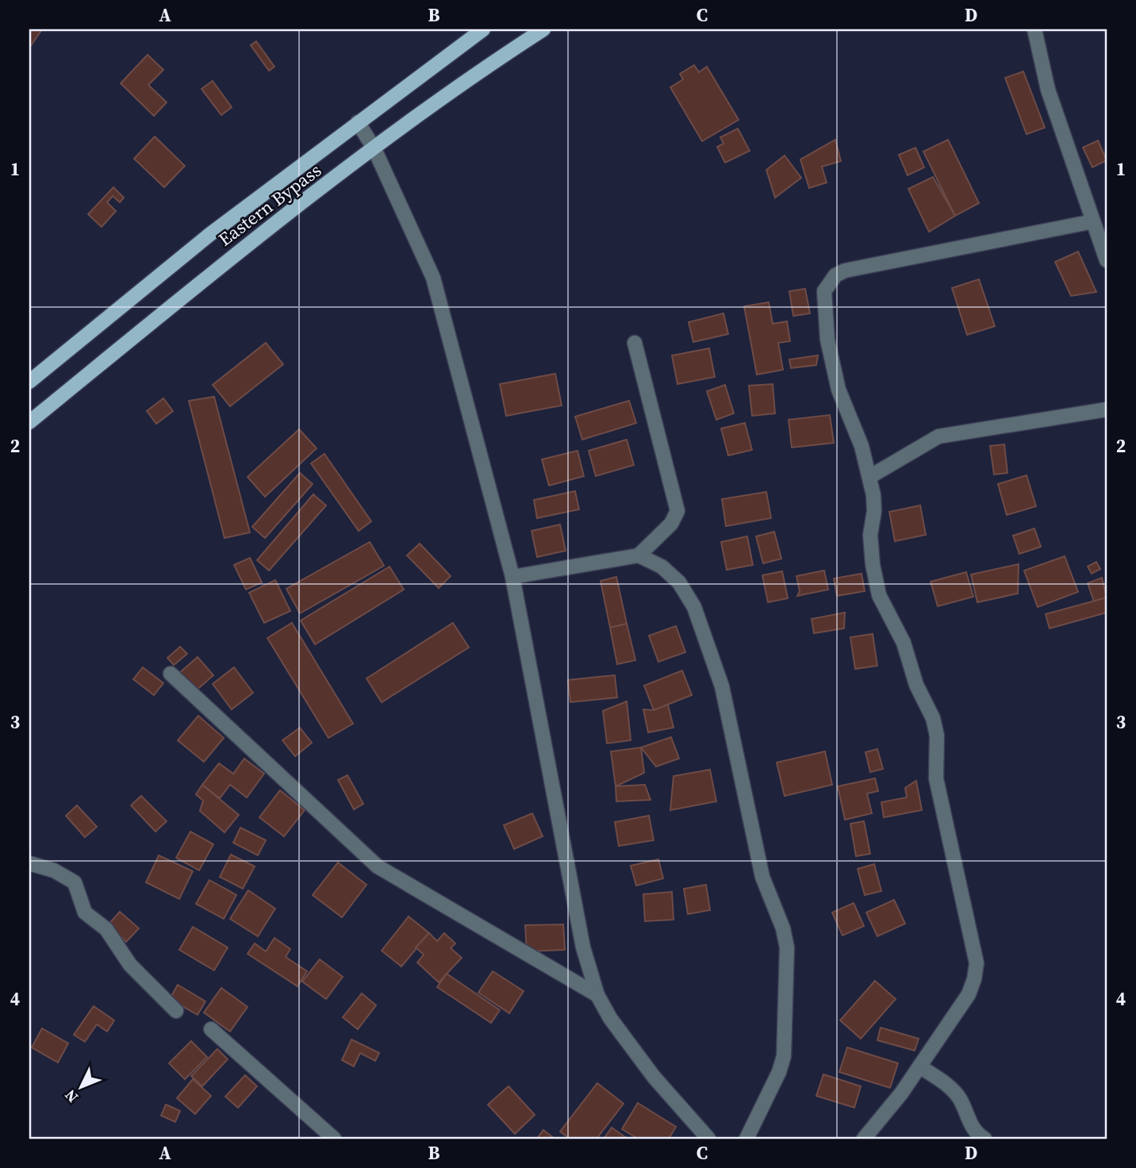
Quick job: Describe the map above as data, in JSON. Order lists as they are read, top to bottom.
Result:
{
  "streets": {
    "main road": ["Eastern Bypass"]
  },
  "north": "bottom left",
  "grid": {
    "columns": [
      "A",
      "B",
      "C",
      "D"
    ],
    "rows": [
      "1",
      "2",
      "3",
      "4"
    ]
  }
}
